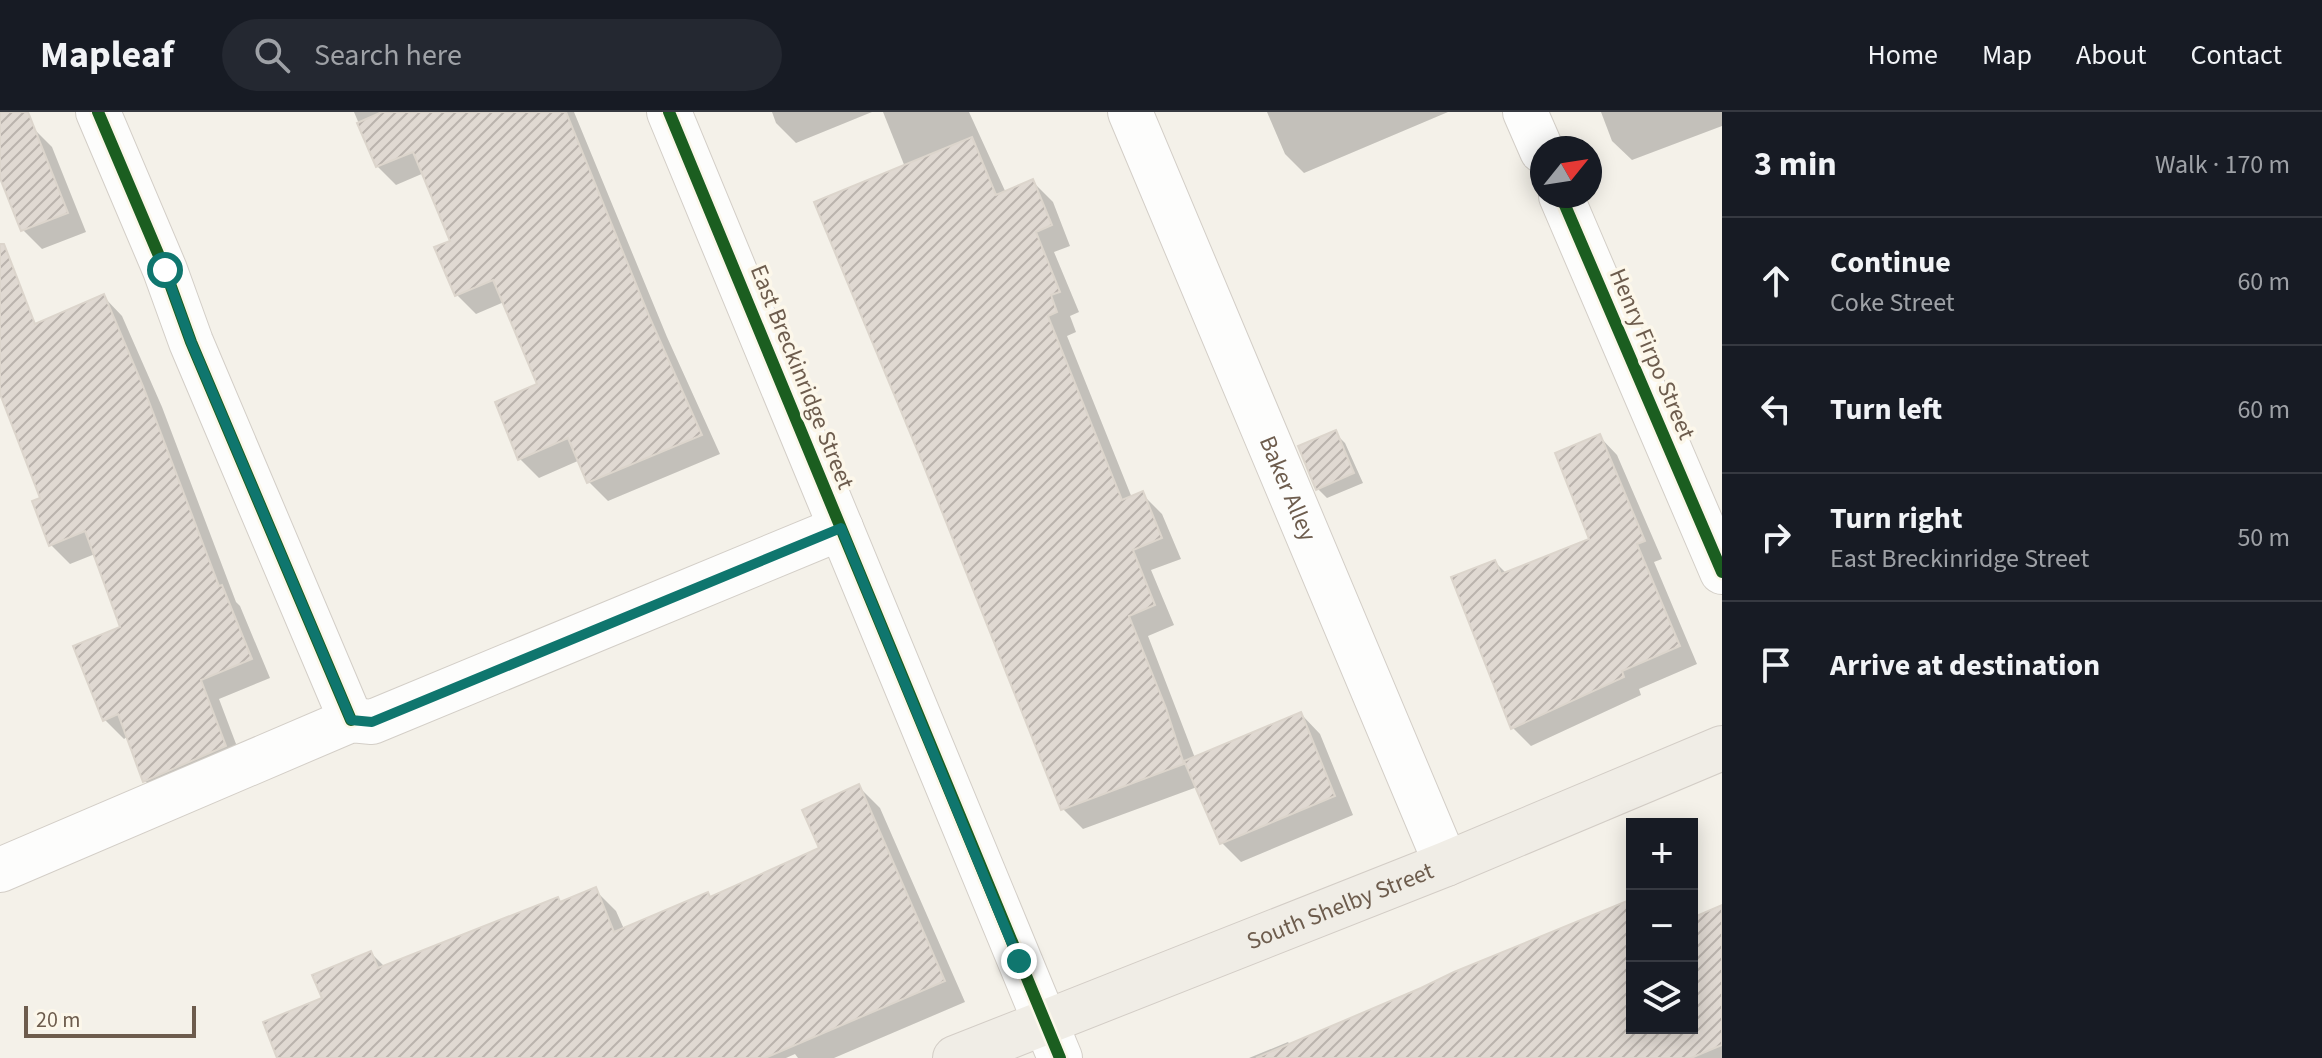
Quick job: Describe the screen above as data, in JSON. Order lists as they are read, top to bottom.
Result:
{
  "streets": {
    "main road": ["South Shelby Street"],
    "street": ["Henry Firpo Street", "East Breckinridge Street", "Baker Alley"]
  },
  "crossings": [
    ["East Breckinridge Street", "South Shelby Street"],
    ["Baker Alley", "South Shelby Street"]
  ],
  "scale_bar": "20 m",
  "north": "top right",
  "page": {
    "header": "Mapleaf",
    "search": "Search here",
    "nav": [
      "Home",
      "Map",
      "About",
      "Contact"
    ],
    "heading": ["3 min", "Walk · 170 m"],
    "list": [
      ["Continue", "Coke Street", "60 m"],
      ["Turn left", "60 m"],
      ["Turn right", "East Breckinridge Street", "50 m"],
      "Arrive at destination"
    ],
    "map_buttons": ["+", "−"],
    "scale": "20 m"
  }
}
